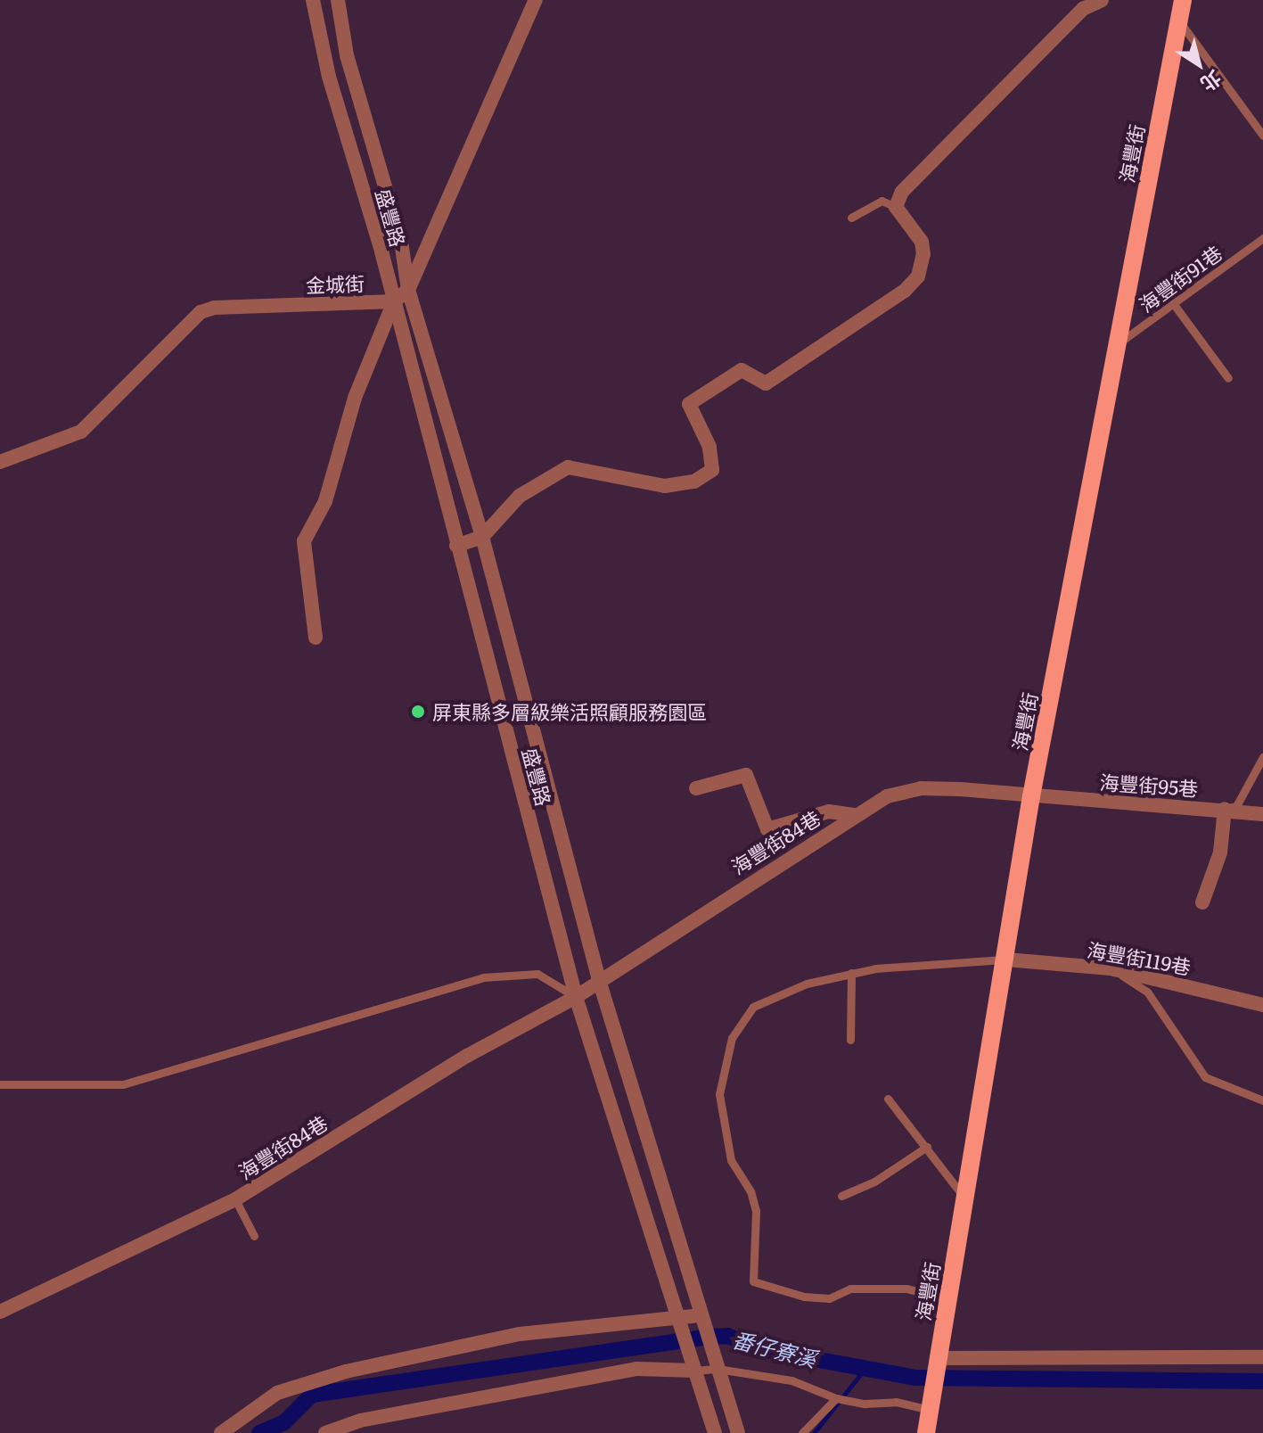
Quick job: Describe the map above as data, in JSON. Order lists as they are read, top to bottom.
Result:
{
  "streets": {
    "main road": ["海豐街"],
    "street": [
      "盛豐路",
      "金城街",
      "海豐街95巷",
      "海豐街84巷",
      "海豐街119巷"
    ],
    "lane": ["海豐街91巷"]
  },
  "crossings": [
    ["海豐街", "海豐街91巷"],
    ["海豐街", "海豐街95巷"],
    ["海豐街", "海豐街84巷"],
    ["海豐街", "海豐街119巷"],
    ["盛豐路", "金城街"],
    ["盛豐路", "海豐街84巷"],
    ["海豐街95巷", "海豐街84巷"]
  ],
  "water": ["番仔寮溪"],
  "places": ["屏東縣多層級樂活照顧服務園區"],
  "north": "bottom right"
}
